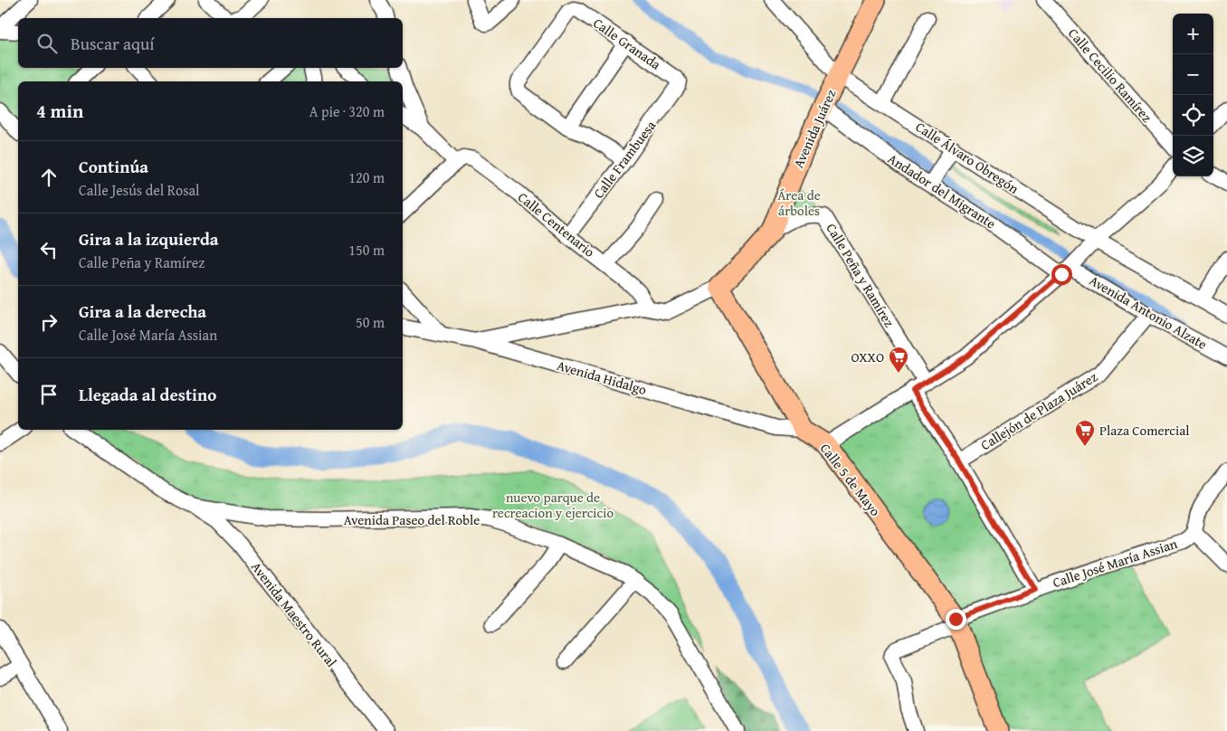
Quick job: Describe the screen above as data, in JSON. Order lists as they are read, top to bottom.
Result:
{
  "streets": {
    "main road": ["Avenida Juárez", "Calle 5 de Mayo"],
    "street": [
      "Calle Granada",
      "Calle Cecilio Ramírez",
      "Calle Álvaro Obregón",
      "Calle Frambuesa",
      "Andador del Migrante",
      "Calle Centenario",
      "Calle Peña y Ramírez",
      "Avenida Antonio Alzate",
      "Avenida Hidalgo",
      "Callejón de Plaza Juárez",
      "Avenida Paseo del Roble",
      "Calle José María Assian",
      "Avenida Maestro Rural"
    ]
  },
  "crossings": [
    ["Calle Granada", "Calle Frambuesa"],
    ["Avenida Juárez", "Calle Álvaro Obregón"],
    ["Avenida Juárez", "Andador del Migrante"],
    ["Avenida Juárez", "Calle Centenario"],
    ["Avenida Juárez", "Calle Peña y Ramírez"],
    ["Avenida Juárez", "Avenida Hidalgo"],
    ["Avenida Juárez", "Calle 5 de Mayo"],
    ["Calle Frambuesa", "Calle Centenario"],
    ["Andador del Migrante", "Avenida Antonio Alzate"],
    ["Avenida Antonio Alzate", "Callejón de Plaza Juárez"],
    ["Avenida Hidalgo", "Calle 5 de Mayo"],
    ["Calle 5 de Mayo", "Calle José María Assian"],
    ["Avenida Paseo del Roble", "Avenida Maestro Rural"]
  ],
  "parks": ["Área de árboles", "nuevo parque de recreacion y ejercicio"],
  "places": {
    "supermarket": ["OXXO", "Plaza Comercial"]
  },
  "page": {
    "map_buttons": ["+", "−"],
    "search": "Buscar aquí",
    "heading": ["4 min", "A pie · 320 m"],
    "list": [
      ["Continúa", "Calle Jesús del Rosal", "120 m"],
      ["Gira a la izquierda", "Calle Peña y Ramírez", "150 m"],
      ["Gira a la derecha", "Calle José María Assian", "50 m"],
      "Llegada al destino"
    ]
  }
}
